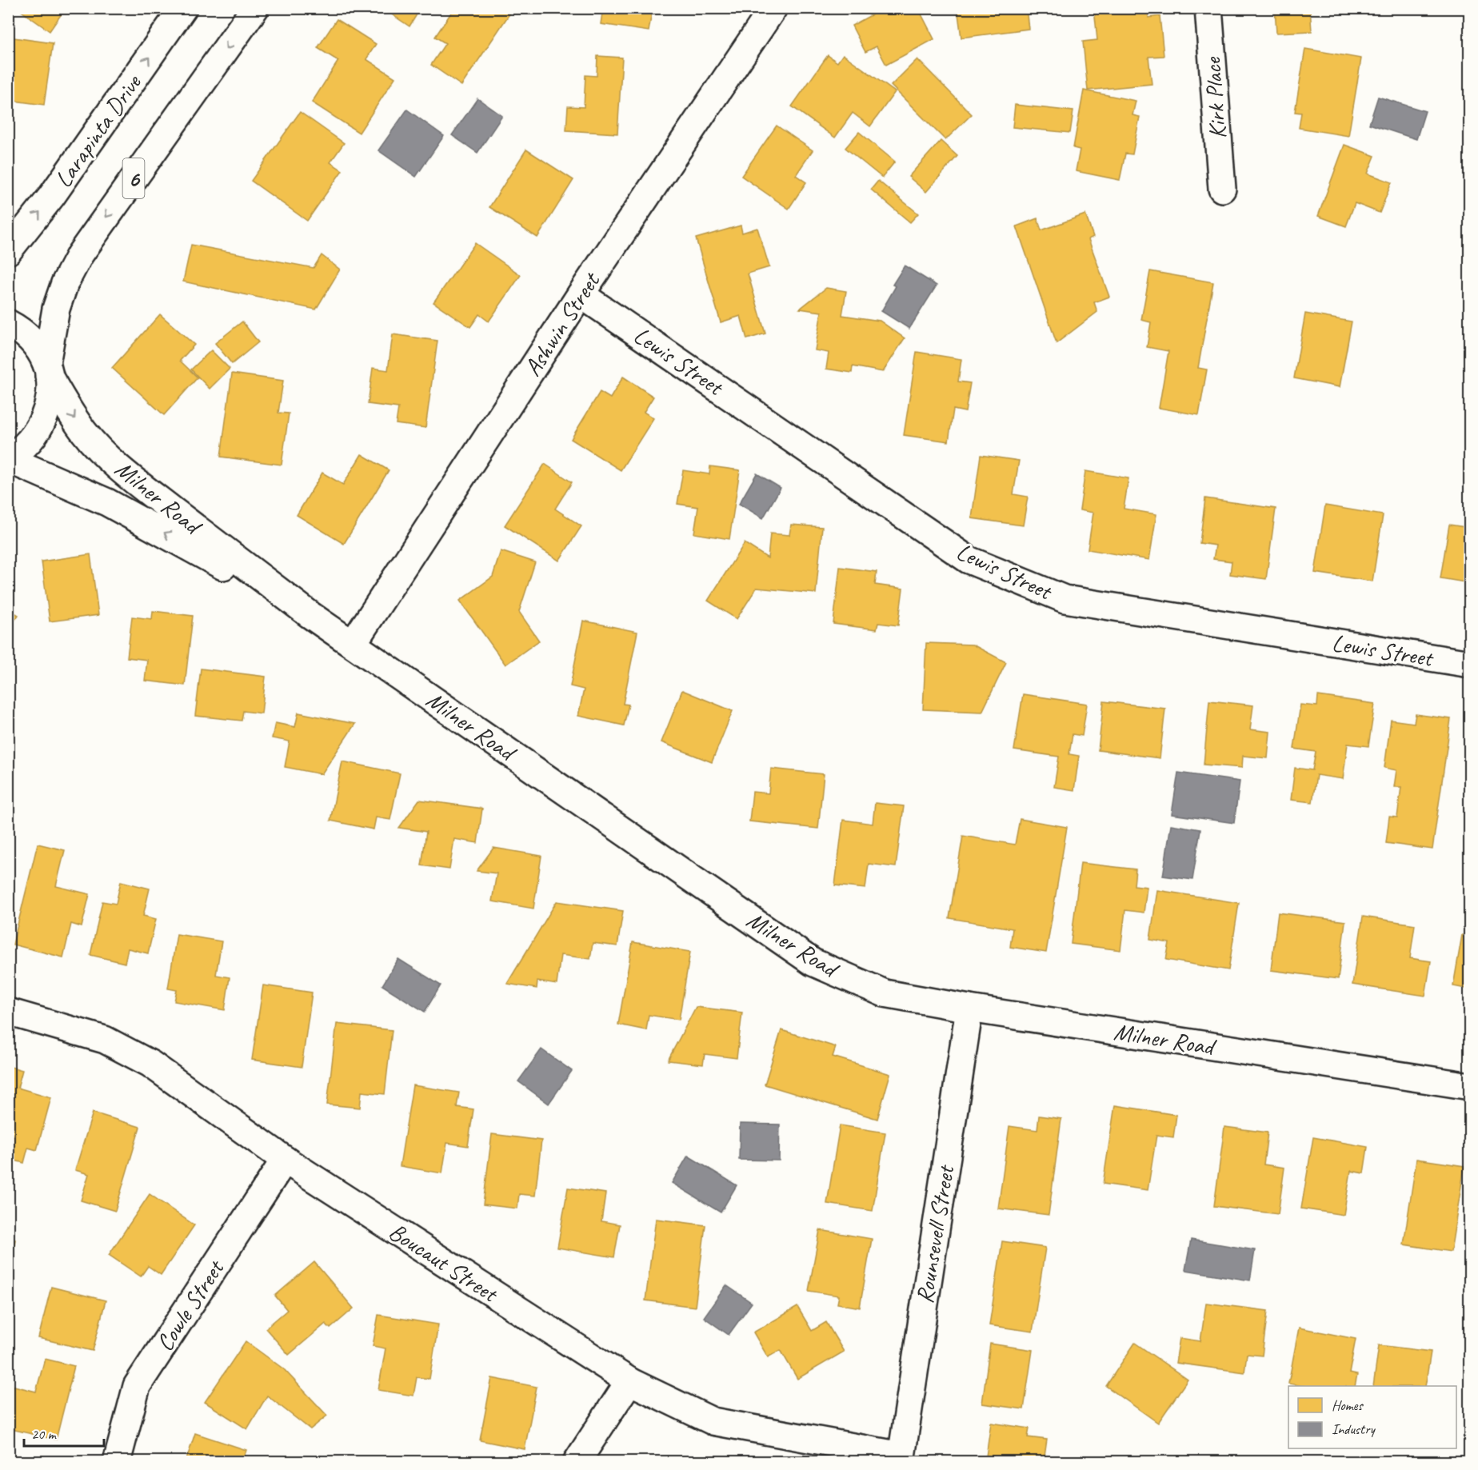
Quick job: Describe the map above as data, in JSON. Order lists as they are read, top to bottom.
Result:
{
  "streets": {
    "street": [
      "Kirk Place",
      "Larapinta Drive",
      "6",
      "Ashwin Street",
      "Lewis Street",
      "Milner Road",
      "Rounsevell Street",
      "Boucaut Street",
      "Cowle Street"
    ]
  },
  "crossings": [
    ["6", "Milner Road"],
    ["Ashwin Street", "Lewis Street"],
    ["Ashwin Street", "Milner Road"],
    ["Milner Road", "Rounsevell Street"],
    ["Rounsevell Street", "Boucaut Street"],
    ["Boucaut Street", "Cowle Street"]
  ],
  "legend": ["Homes", "Industry"],
  "scale_bar": "20 m"
}
